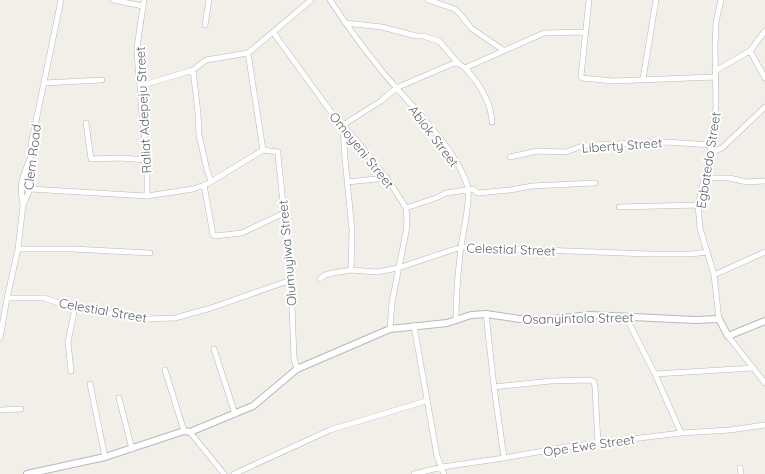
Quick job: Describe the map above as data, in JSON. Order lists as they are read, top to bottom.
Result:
{
  "streets": {
    "street": [
      "Raliat Adepeju Street",
      "Abiok Street",
      "Liberty Street",
      "Omoyeni Street",
      "Clem Road",
      "Egbatedo Street",
      "Celestial Street",
      "Olumuyiwa Street",
      "Osanyintola Street",
      "Ope Ewe Street"
    ]
  },
  "crossings": [
    ["Abiok Street", "Celestial Street"],
    ["Abiok Street", "Osanyintola Street"],
    ["Liberty Street", "Egbatedo Street"],
    ["Clem Road", "Celestial Street"],
    ["Egbatedo Street", "Celestial Street"],
    ["Egbatedo Street", "Osanyintola Street"],
    ["Celestial Street", "Olumuyiwa Street"],
    ["Olumuyiwa Street", "Osanyintola Street"]
  ]
}
